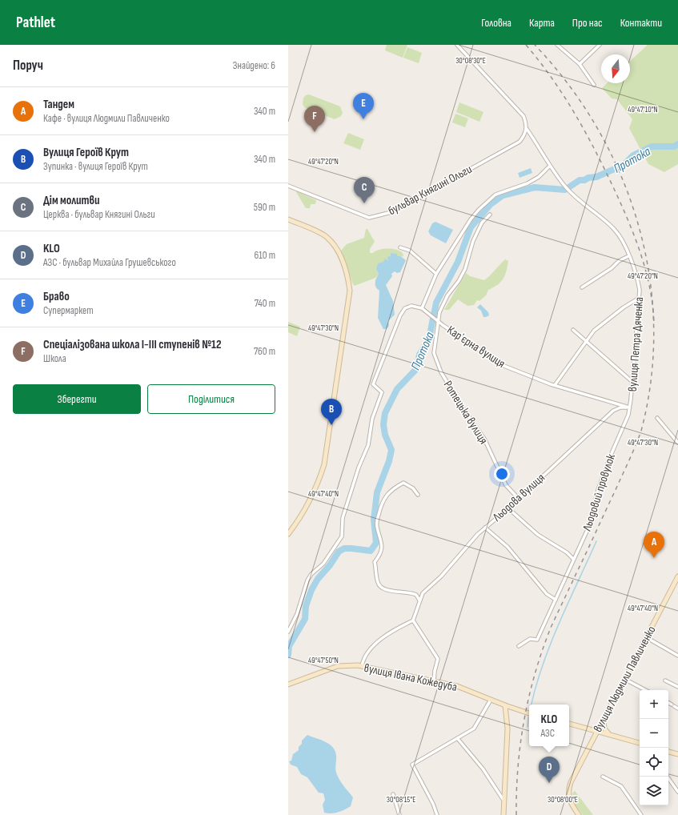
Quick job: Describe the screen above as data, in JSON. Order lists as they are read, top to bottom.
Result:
{
  "streets": {
    "street": [
      "бульвар Княгині Ольги",
      "вулиця Петра Дяченка",
      "Карʼєрна вулиця",
      "Ротецька вулиця",
      "Льодовий провулок",
      "Льодова вулиця",
      "вулиця Івана Кожедуба",
      "вулиця Людмили Павличенко"
    ]
  },
  "crossings": [
    ["бульвар Княгині Ольги", "вулиця Петра Дяченка"],
    ["вулиця Петра Дяченка", "Карʼєрна вулиця"],
    ["вулиця Петра Дяченка", "Льодовий провулок"],
    ["вулиця Петра Дяченка", "Льодова вулиця"],
    ["Карʼєрна вулиця", "Ротецька вулиця"],
    ["Карʼєрна вулиця", "Льодовий провулок"],
    ["Карʼєрна вулиця", "Льодова вулиця"],
    ["Ротецька вулиця", "Льодова вулиця"],
    ["Льодовий провулок", "Льодова вулиця"]
  ],
  "water": ["Протока"],
  "north": "bottom",
  "page": {
    "header": "Pathlet",
    "nav": [
      "Головна",
      "Карта",
      "Про нас",
      "Контакти"
    ],
    "heading": ["Поруч", "Знайдено: 6"],
    "list": [
      {
        "mark": "A",
        "name": "Тандем",
        "note": "Кафе · вулиця Людмили Павличенко",
        "value": "340 m"
      },
      {
        "mark": "B",
        "name": "Вулиця Героїв Крут",
        "note": "Зупинка · вулиця Героїв Крут",
        "value": "340 m"
      },
      {
        "mark": "C",
        "name": "Дім молитви",
        "note": "Церква · бульвар Княгині Ольги",
        "value": "590 m"
      },
      {
        "mark": "D",
        "name": "KLO",
        "note": "АЗС · бульвар Михайла Грушевського",
        "value": "610 m"
      },
      {
        "mark": "E",
        "name": "Браво",
        "note": "Супермаркет",
        "value": "740 m"
      },
      {
        "mark": "F",
        "name": "Спеціалізована школа І-ІІІ ступенів №12",
        "note": "Школа",
        "value": "760 m"
      }
    ],
    "pins": [
      "E",
      "F",
      "C",
      "B",
      "A",
      "D"
    ],
    "buttons": ["Зберегти", "Поділитися"],
    "map_buttons": ["+", "−"],
    "popup": ["KLO", "АЗС"]
  },
  "coordinates": [
    "30°08'30\"E",
    "49°47'10\"N",
    "49°47'20\"N",
    "49°47'30\"N",
    "49°47'40\"N",
    "49°47'50\"N",
    "30°08'15\"E",
    "30°08'00\"E"
  ]
}
